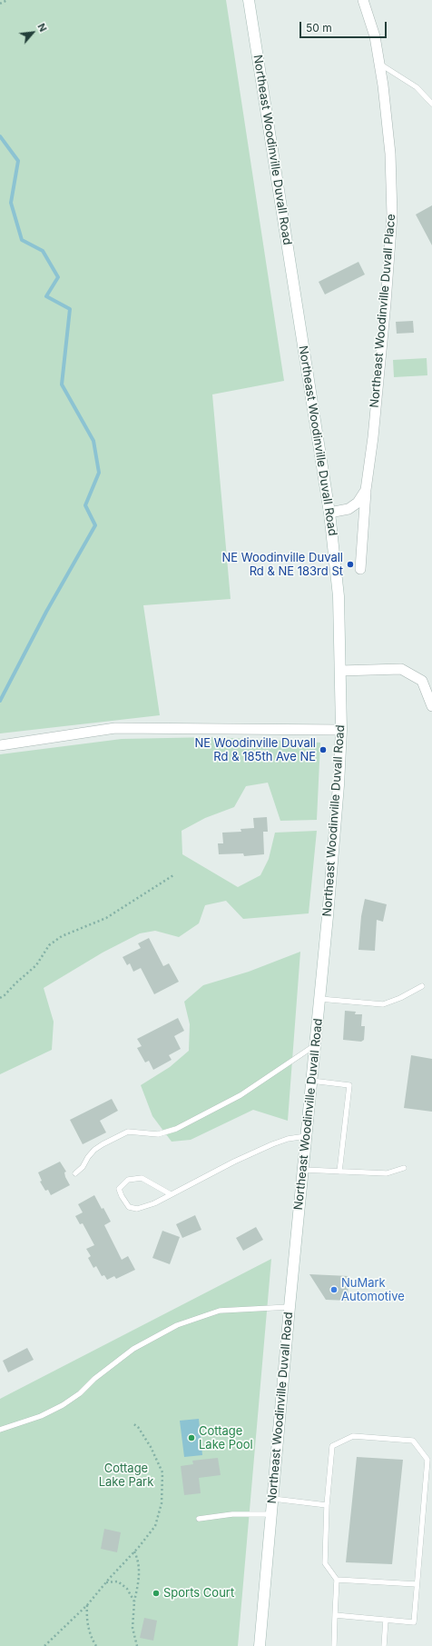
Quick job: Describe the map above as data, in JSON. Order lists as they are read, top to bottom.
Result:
{
  "streets": {
    "main road": ["Northeast Woodinville Duvall Road"],
    "street": ["Northeast Woodinville Duvall Place"]
  },
  "crossings": [
    ["Northeast Woodinville Duvall Road", "Northeast Woodinville Duvall Place"]
  ],
  "parks": ["Cottage Lake Park"],
  "places": [
    "NE Woodinville Duvall Rd & NE 183rd St",
    "NE Woodinville Duvall Rd & 185th Ave NE",
    "NuMark Automotive",
    "Cottage Lake Pool",
    "Sports Court"
  ],
  "scale_bar": "50 m",
  "north": "top right"
}
